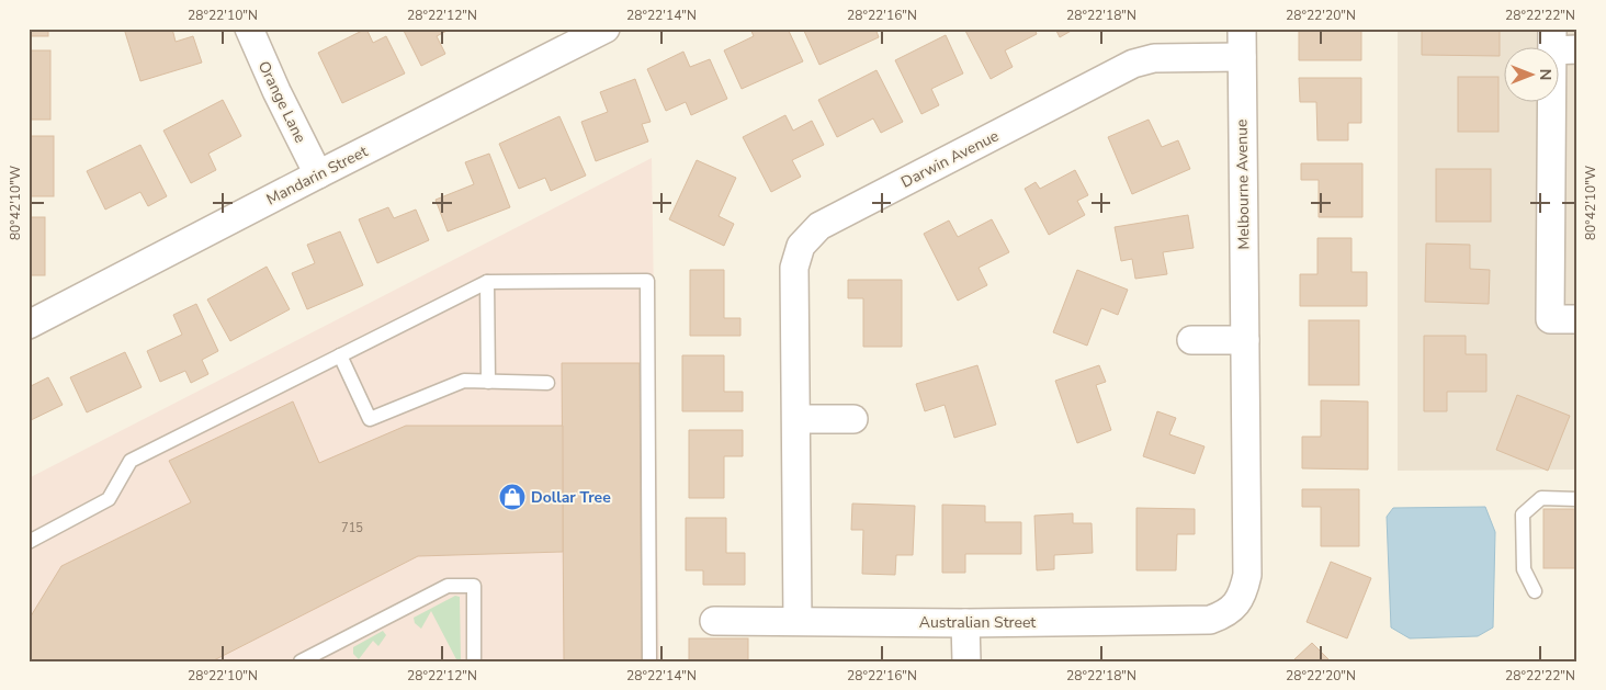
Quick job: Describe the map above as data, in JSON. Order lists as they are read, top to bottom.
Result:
{
  "streets": {
    "street": [
      "Orange Lane",
      "Darwin Avenue",
      "Mandarin Street",
      "Melbourne Avenue",
      "Australian Street"
    ]
  },
  "crossings": [
    ["Orange Lane", "Mandarin Street"],
    ["Darwin Avenue", "Melbourne Avenue"],
    ["Darwin Avenue", "Australian Street"],
    ["Melbourne Avenue", "Australian Street"]
  ],
  "places": {
    "shop": ["Dollar Tree"]
  },
  "house_numbers": ["715"],
  "north": "right",
  "coordinates": [
    "28°22'10\"N",
    "28°22'12\"N",
    "28°22'14\"N",
    "28°22'16\"N",
    "28°22'18\"N",
    "28°22'20\"N",
    "28°22'22\"N",
    "80°42'10\"W"
  ]
}
